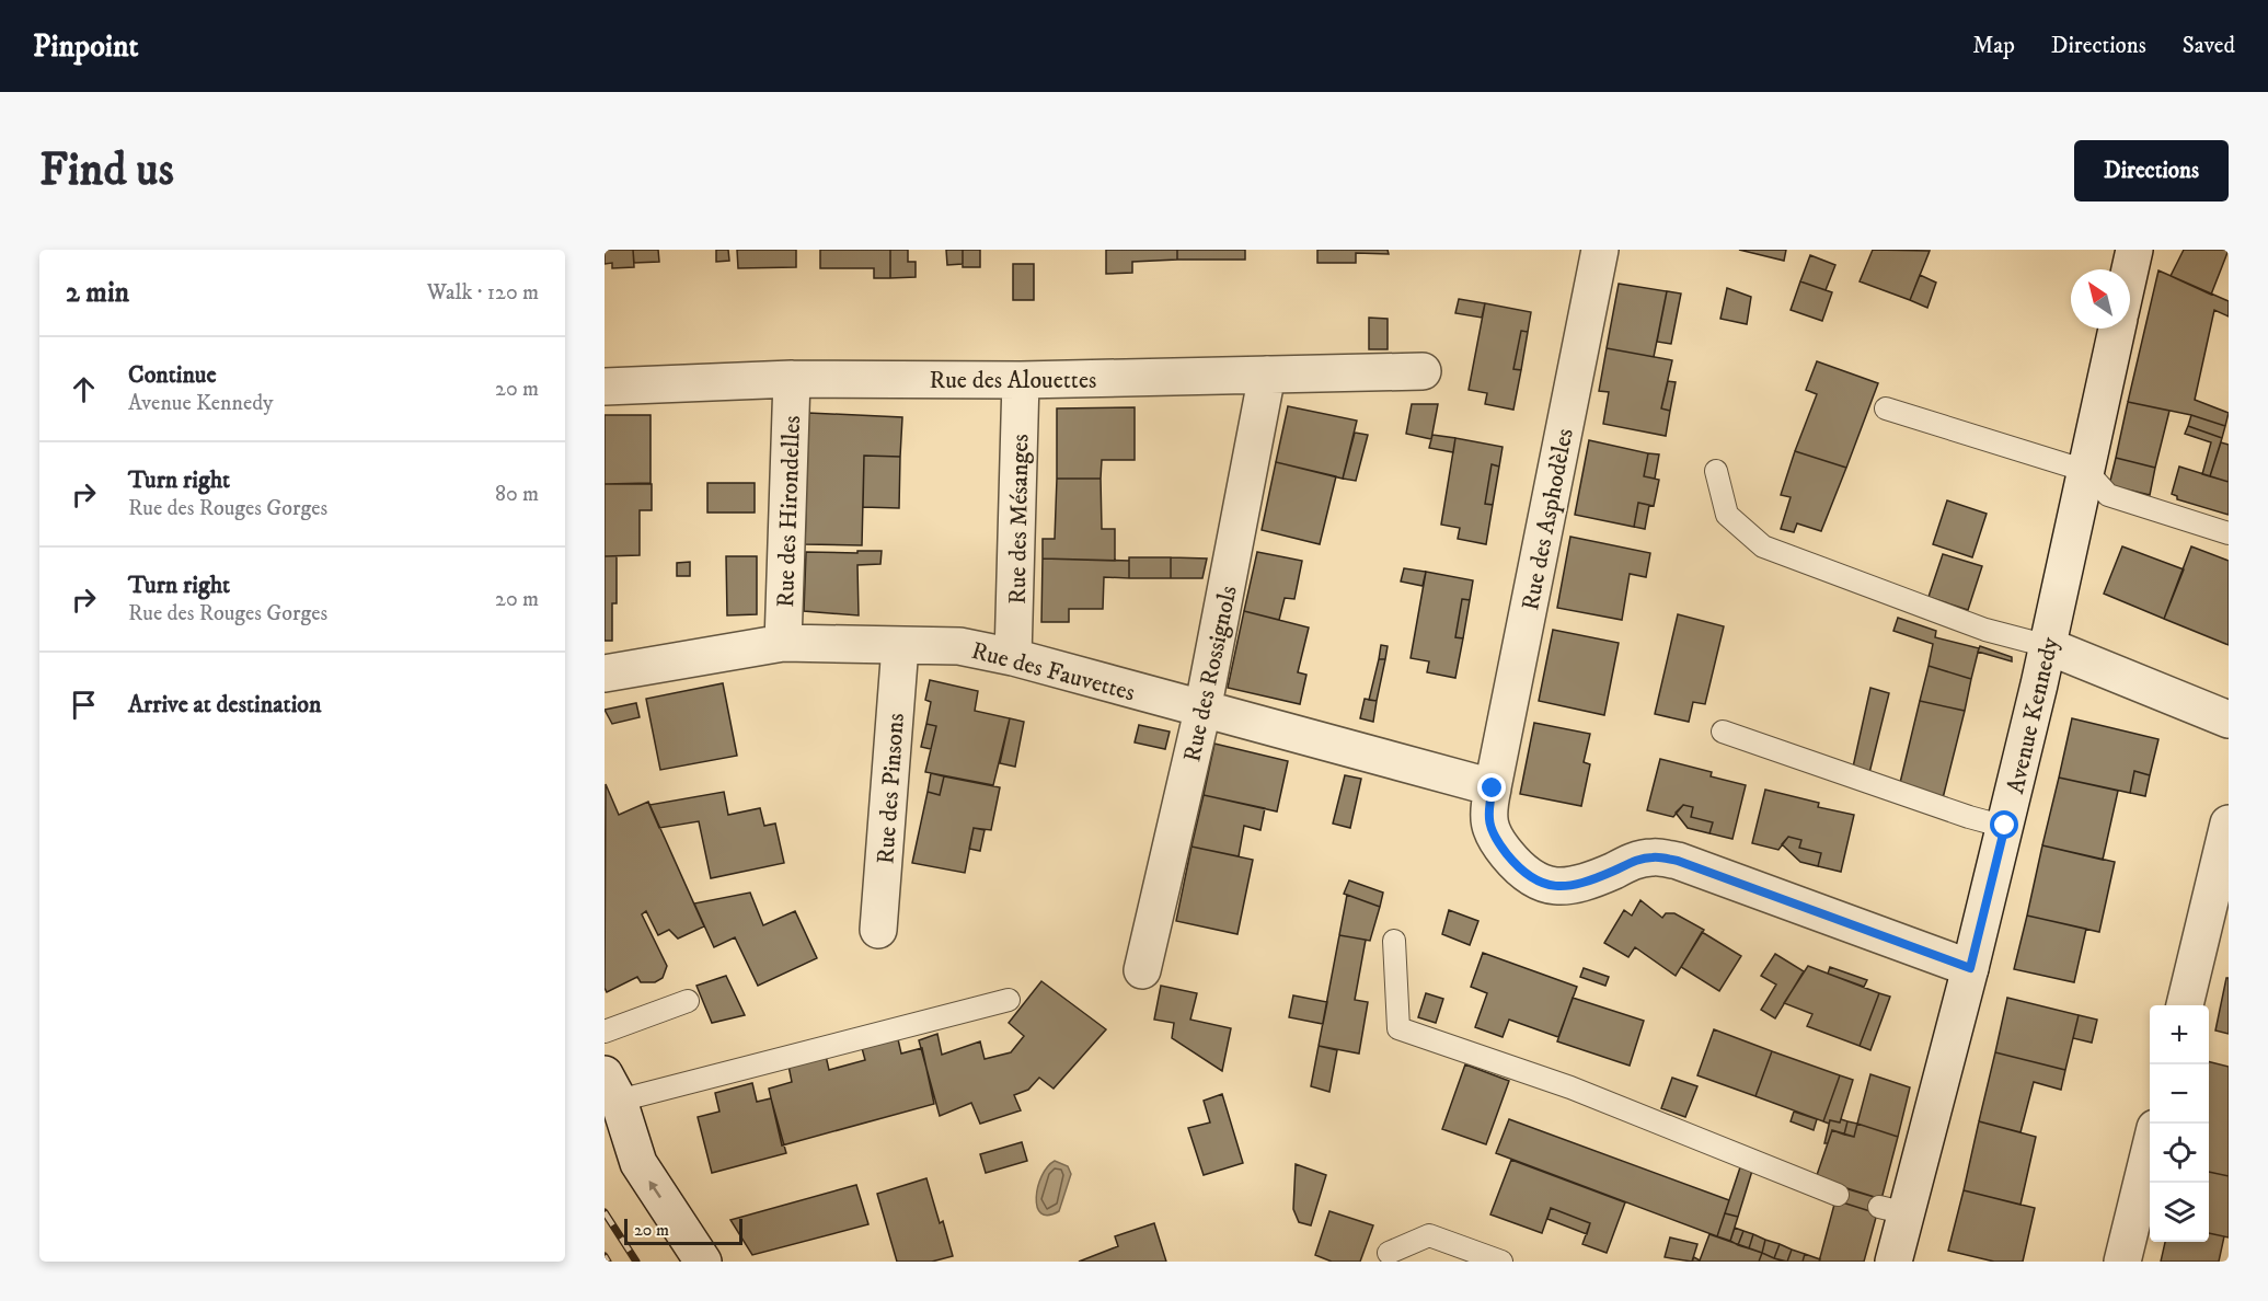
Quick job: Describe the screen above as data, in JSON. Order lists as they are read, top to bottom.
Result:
{
  "streets": {
    "street": [
      "Rue des Alouettes",
      "Rue des Hirondelles",
      "Rue des Mésanges",
      "Rue des Asphodèles",
      "Rue des Fauvettes",
      "Rue des Rossignols",
      "Avenue Kennedy",
      "Rue des Pinsons"
    ]
  },
  "crossings": [
    ["Rue des Alouettes", "Rue des Hirondelles"],
    ["Rue des Alouettes", "Rue des Mésanges"],
    ["Rue des Alouettes", "Rue des Rossignols"],
    ["Rue des Hirondelles", "Rue des Fauvettes"],
    ["Rue des Mésanges", "Rue des Fauvettes"],
    ["Rue des Asphodèles", "Rue des Fauvettes"],
    ["Rue des Asphodèles", "Avenue Kennedy"],
    ["Rue des Fauvettes", "Rue des Rossignols"],
    ["Rue des Fauvettes", "Rue des Pinsons"]
  ],
  "scale_bar": "20 m",
  "north": "top left",
  "page": {
    "header": "Pinpoint",
    "nav": ["Map", "Directions", "Saved"],
    "buttons": "Directions",
    "title": "Find us",
    "heading": ["2 min", "Walk · 120 m"],
    "list": [
      ["Continue", "Avenue Kennedy", "20 m"],
      ["Turn right", "Rue des Rouges Gorges", "80 m"],
      ["Turn right", "Rue des Rouges Gorges", "20 m"],
      "Arrive at destination"
    ],
    "map_buttons": ["+", "−"],
    "scale": "20 m"
  }
}
